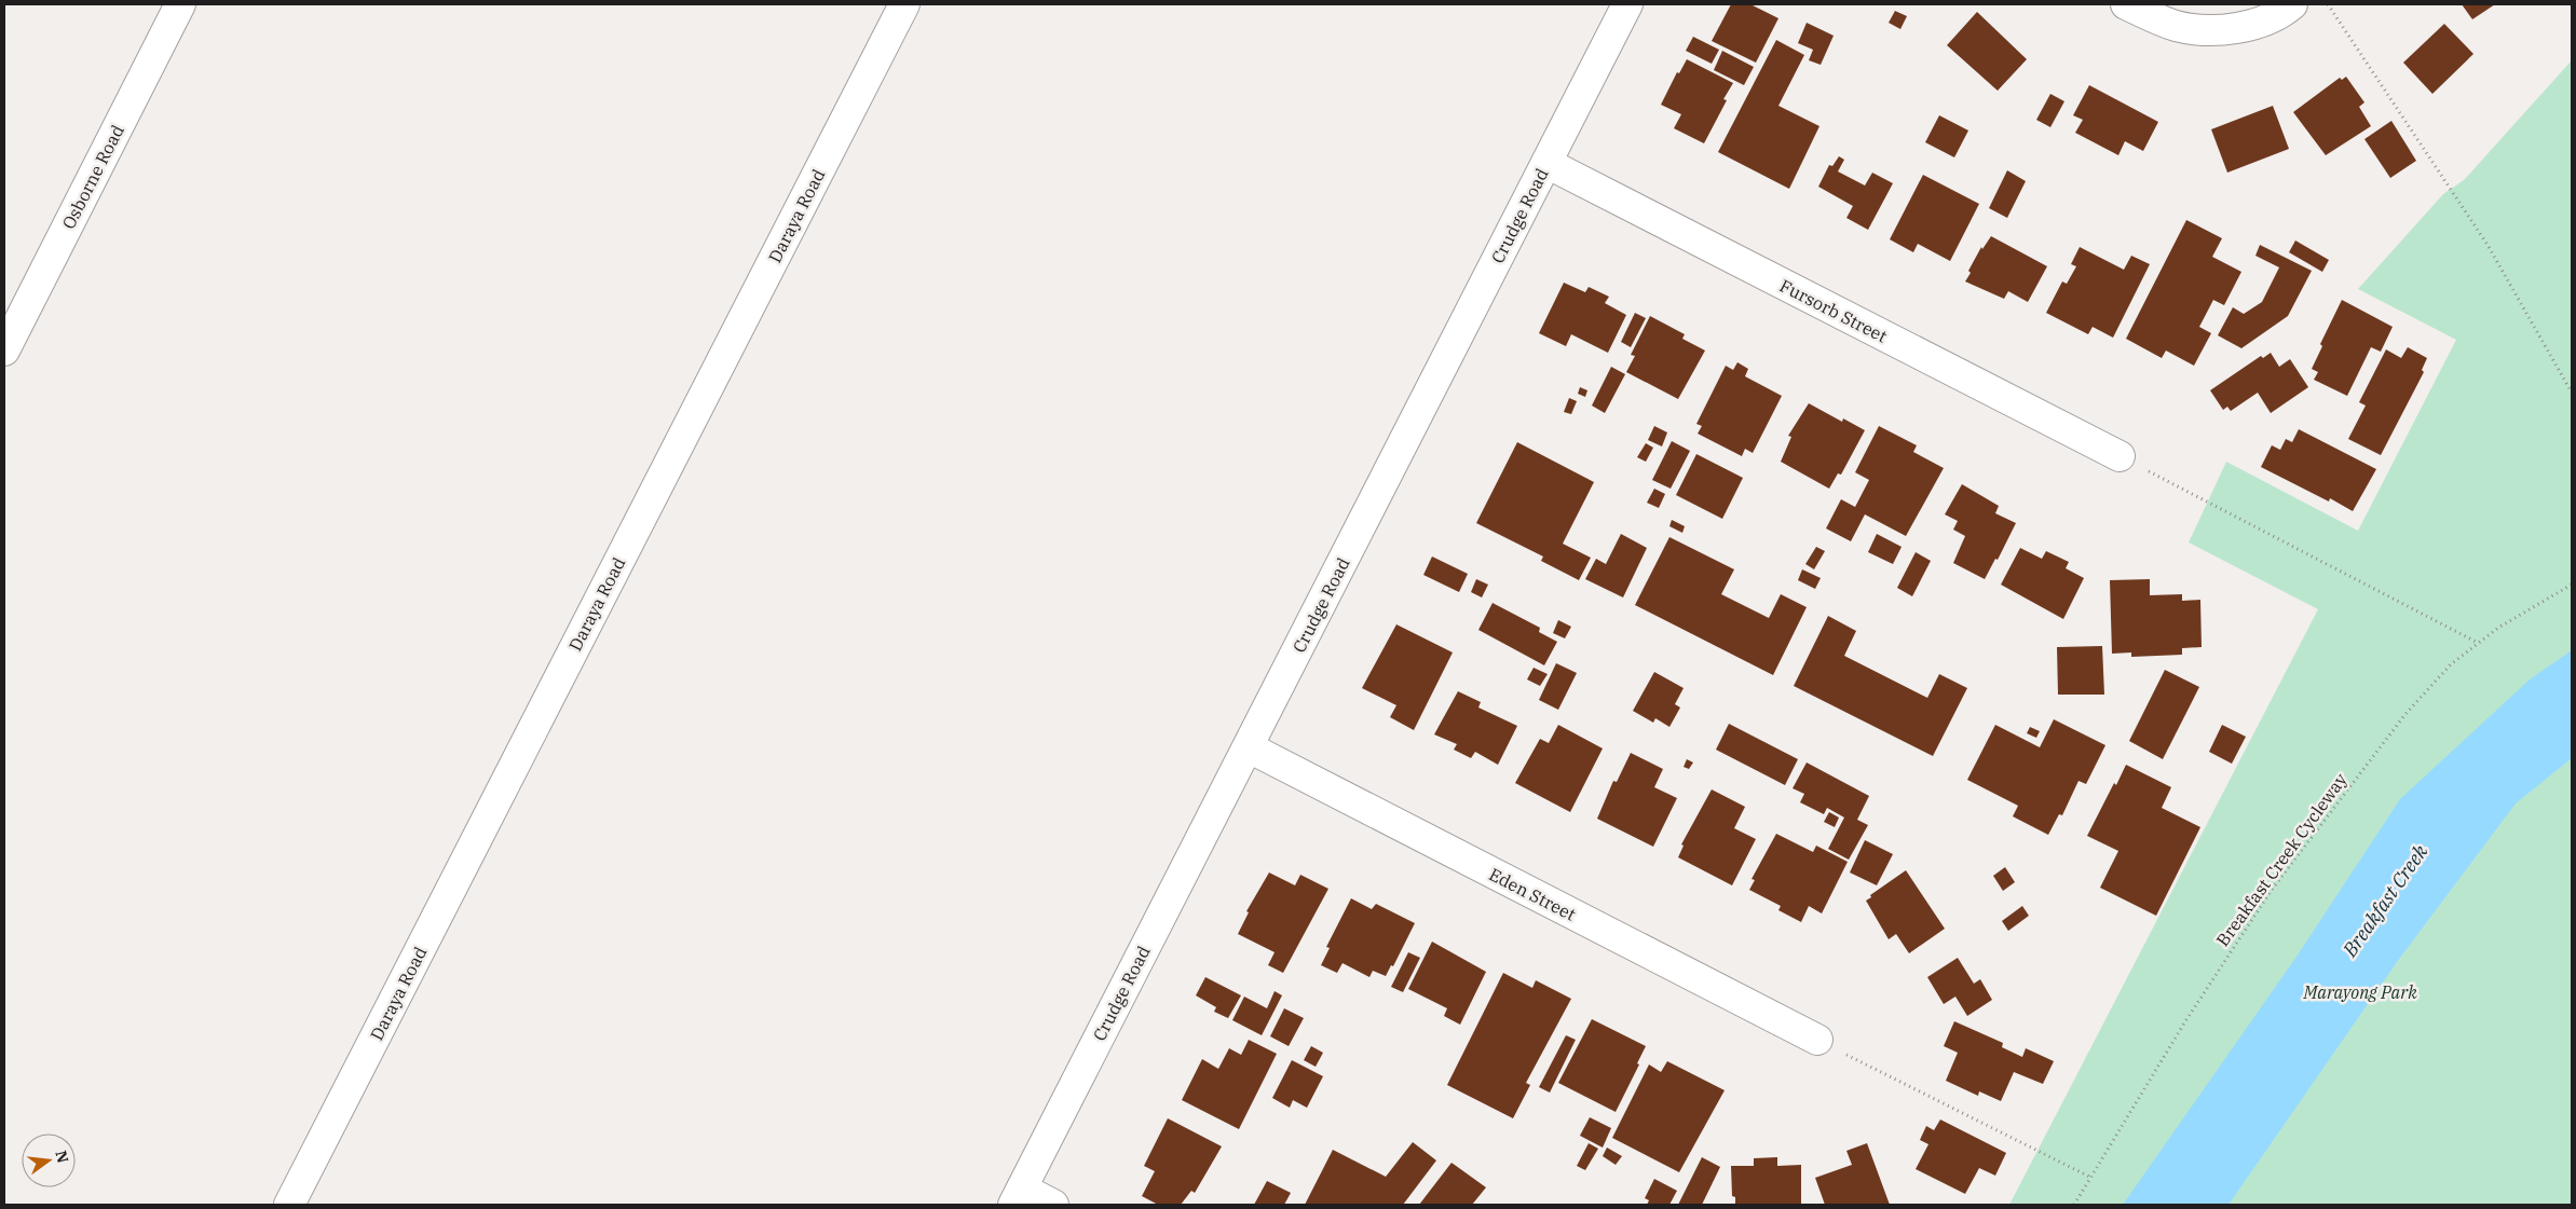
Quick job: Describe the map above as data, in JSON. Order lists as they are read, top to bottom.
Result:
{
  "streets": {
    "street": [
      "Osborne Road",
      "Daraya Road",
      "Crudge Road",
      "Fursorb Street",
      "Eden Street"
    ],
    "path": ["Breakfast Creek Cycleway"]
  },
  "crossings": [
    ["Crudge Road", "Fursorb Street"],
    ["Crudge Road", "Eden Street"]
  ],
  "water": ["Breakfast Creek"],
  "parks": ["Marayong Park"],
  "north": "right"
}
